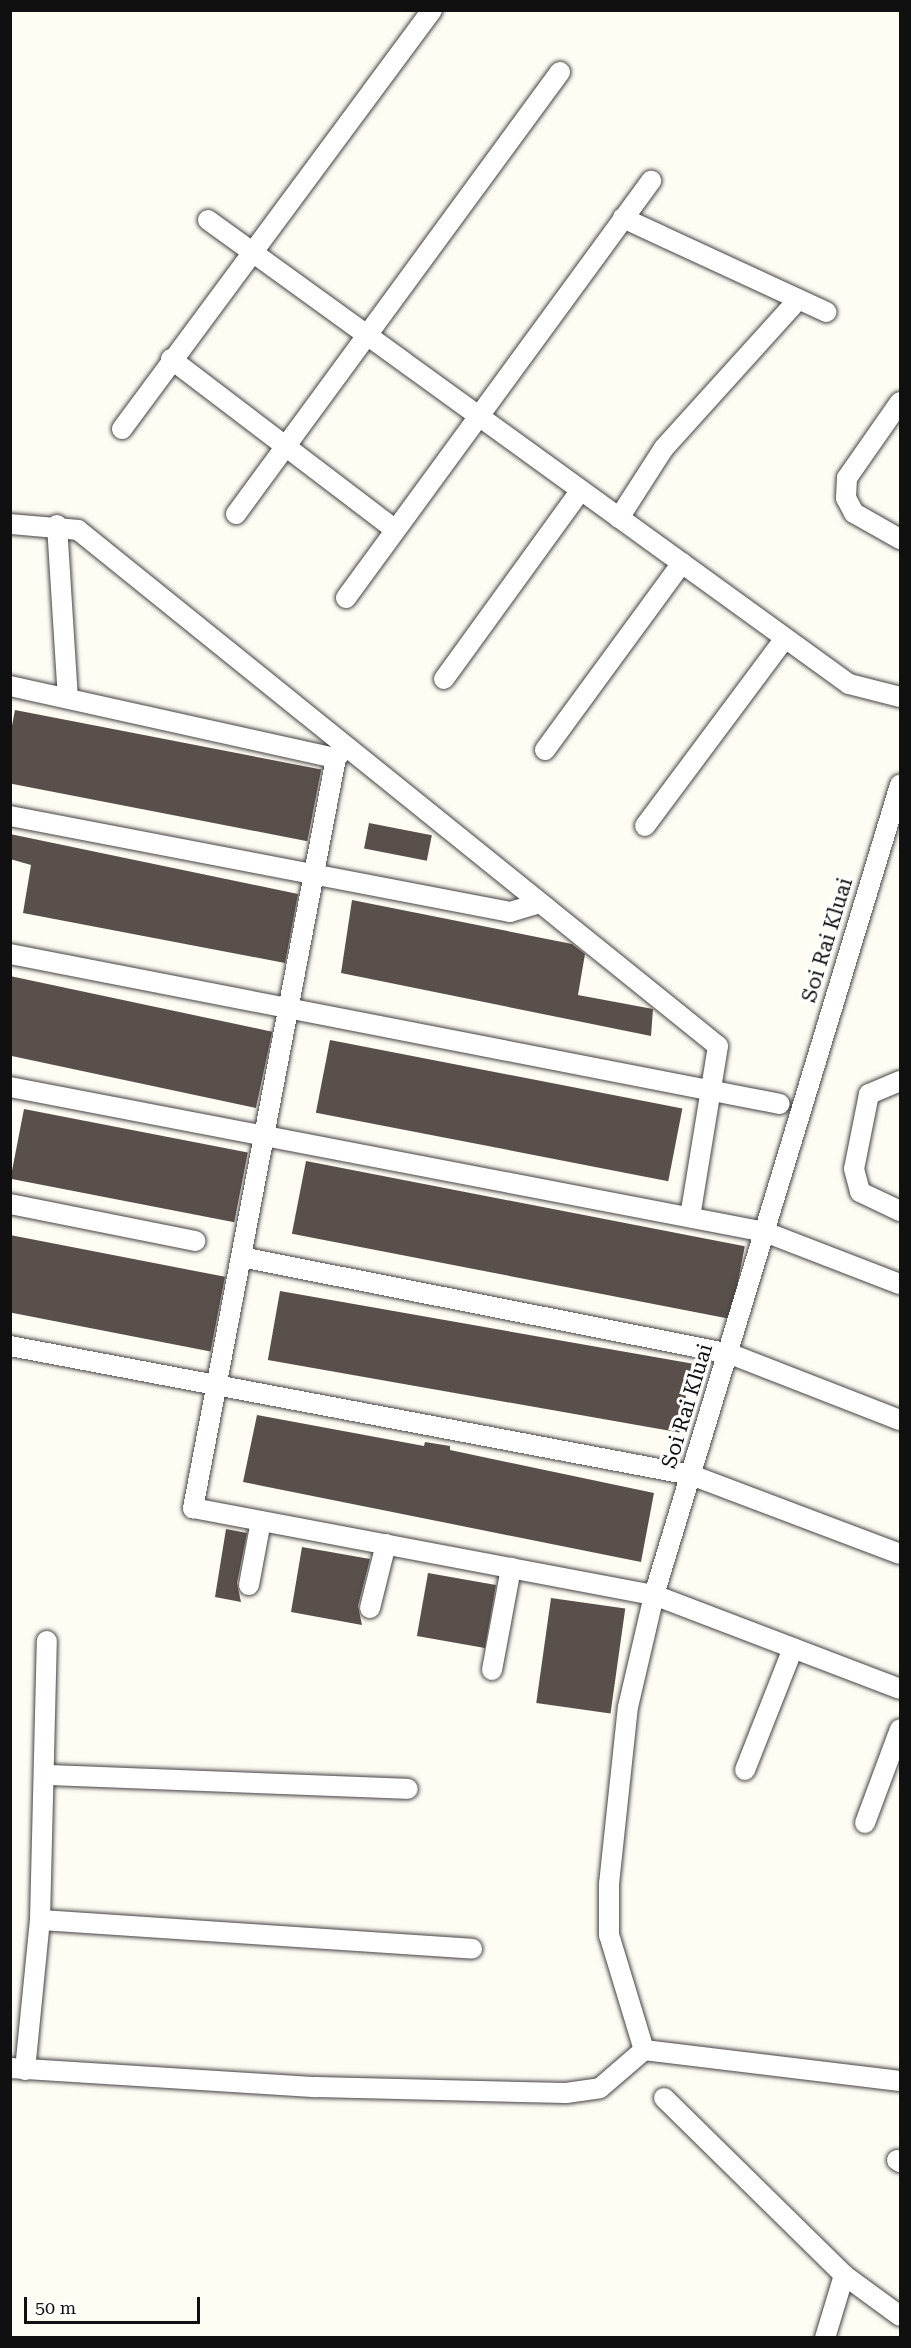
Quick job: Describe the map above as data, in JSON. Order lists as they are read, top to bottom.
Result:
{
  "streets": {
    "street": ["Soi Rai Kluai"]
  },
  "scale_bar": "50 m"
}
